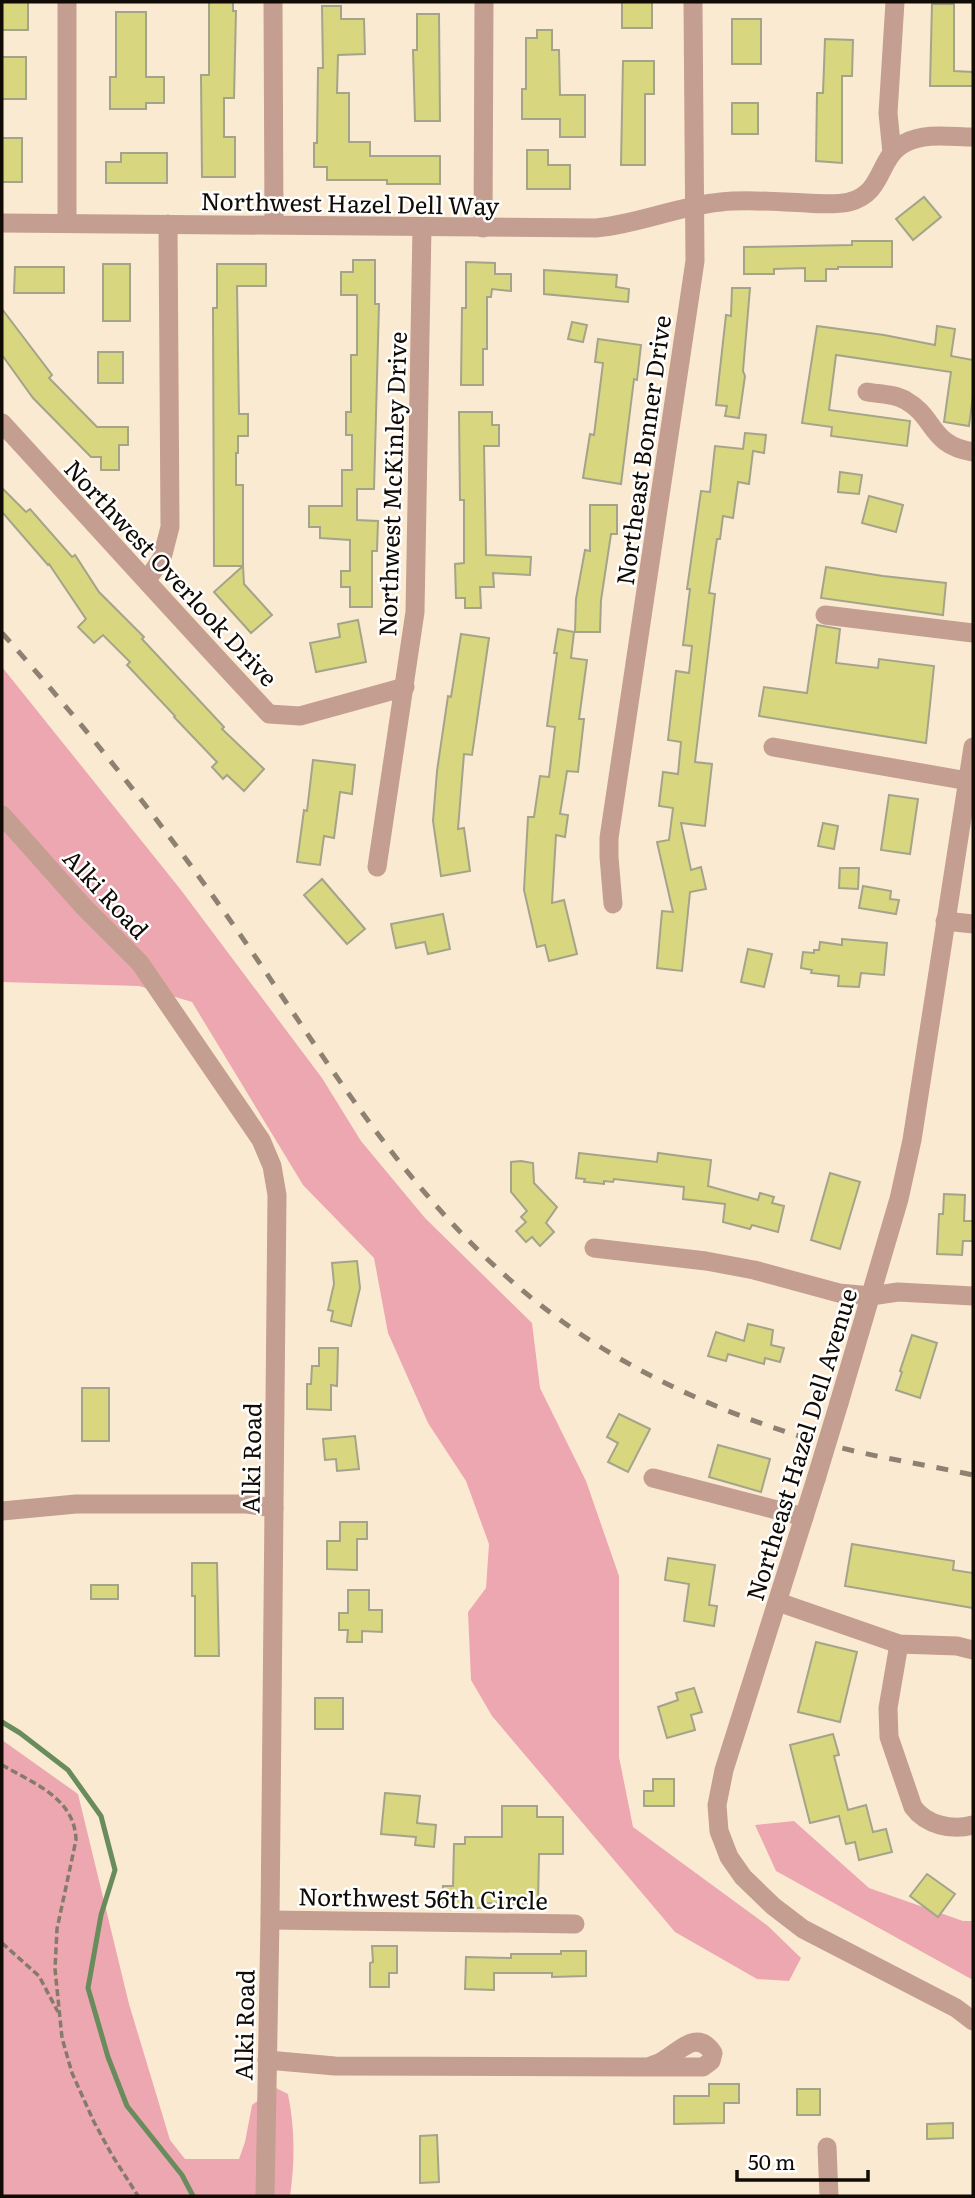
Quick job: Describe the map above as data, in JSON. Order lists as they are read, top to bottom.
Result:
{
  "streets": {
    "street": [
      "Northwest Hazel Dell Way",
      "Northeast Bonner Drive",
      "Northwest McKinley Drive",
      "Northwest Overlook Drive",
      "Alki Road",
      "Northeast Hazel Dell Avenue",
      "Northwest 56th Circle"
    ]
  },
  "crossings": [
    ["Northwest Hazel Dell Way", "Northeast Bonner Drive"],
    ["Northwest Hazel Dell Way", "Northwest McKinley Drive"],
    ["Northwest McKinley Drive", "Northwest Overlook Drive"],
    ["Alki Road", "Northwest 56th Circle"]
  ],
  "scale_bar": "50 m"
}
